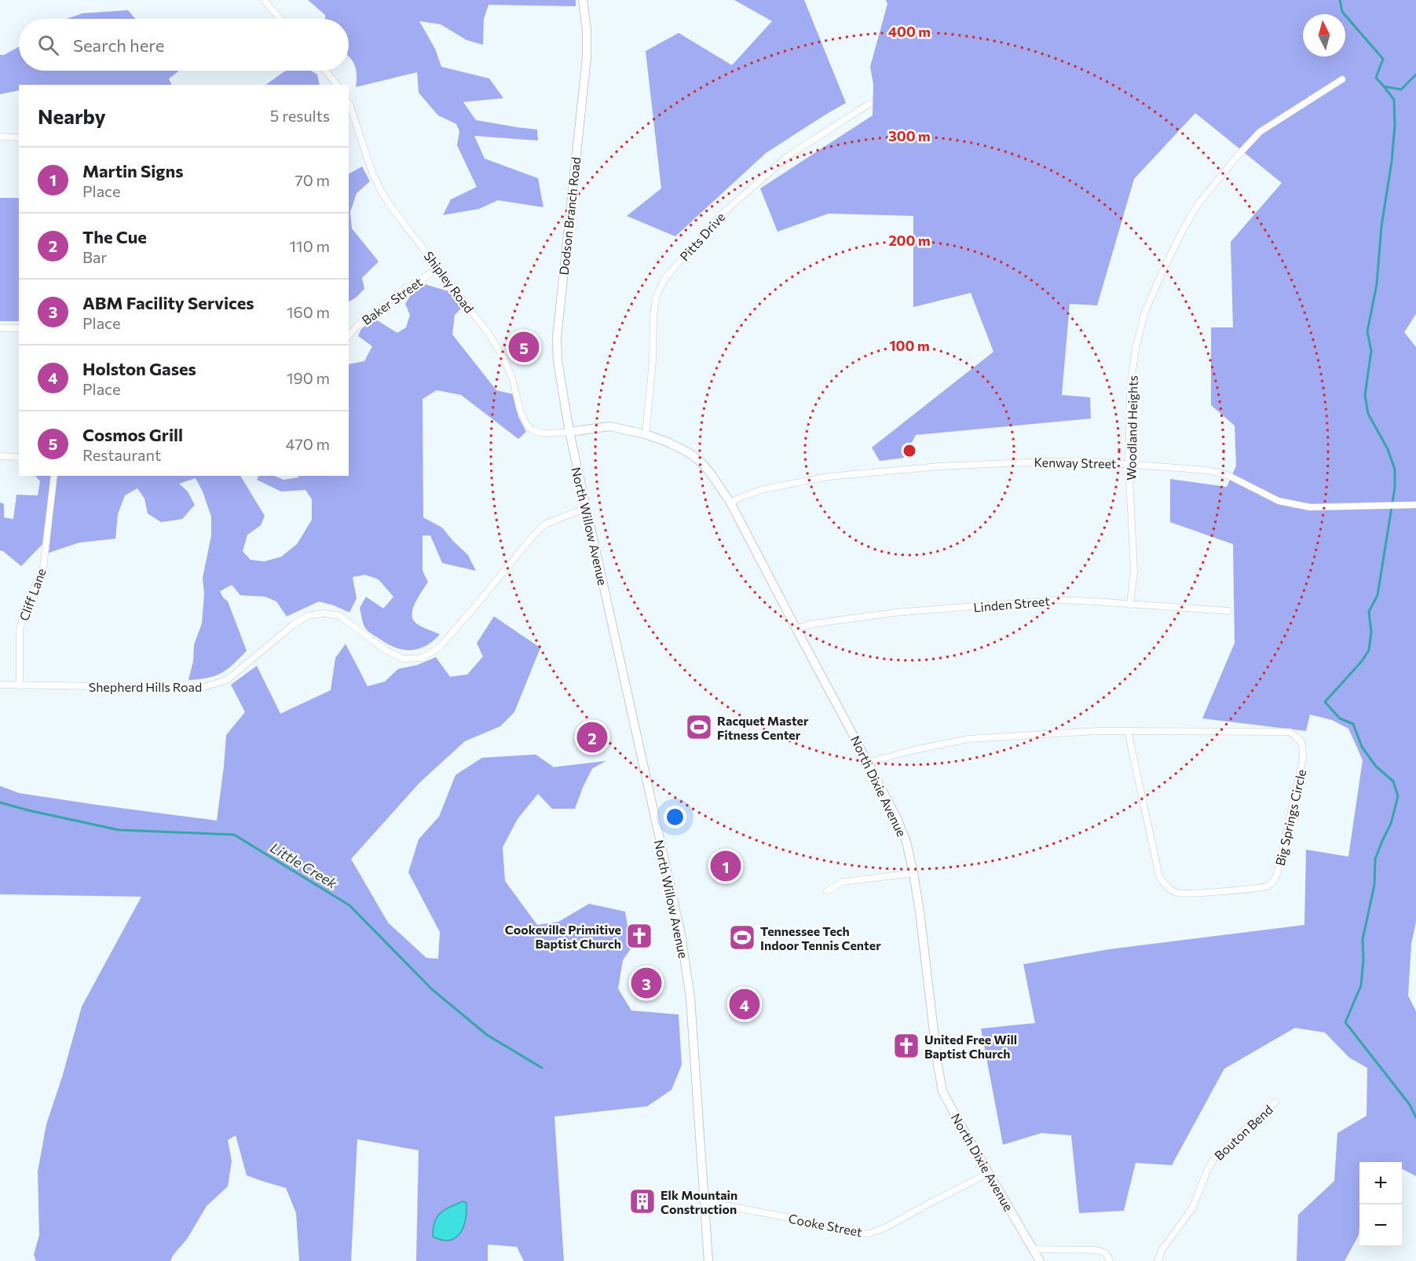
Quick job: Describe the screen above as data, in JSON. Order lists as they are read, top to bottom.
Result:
{
  "streets": {
    "main road": ["Dodson Branch Road", "North Willow Avenue", "North Dixie Avenue"],
    "street": [
      "Pitts Drive",
      "Shipley Road",
      "Baker Street",
      "Woodland Heights",
      "Kenway Street",
      "Cliff Lane",
      "Linden Street",
      "Shepherd Hills Road",
      "Big Springs Circle",
      "Bouton Bend",
      "Cooke Street"
    ]
  },
  "crossings": [
    ["Dodson Branch Road", "Shipley Road"],
    ["Dodson Branch Road", "North Willow Avenue"],
    ["Dodson Branch Road", "North Dixie Avenue"],
    ["Pitts Drive", "North Dixie Avenue"],
    ["Shipley Road", "Baker Street"],
    ["Shipley Road", "North Willow Avenue"],
    ["Shipley Road", "North Dixie Avenue"],
    ["Woodland Heights", "Kenway Street"],
    ["Woodland Heights", "Linden Street"],
    ["Kenway Street", "North Dixie Avenue"],
    ["North Willow Avenue", "Shepherd Hills Road"],
    ["North Willow Avenue", "North Dixie Avenue"],
    ["North Willow Avenue", "Cooke Street"],
    ["Cliff Lane", "Shepherd Hills Road"],
    ["Linden Street", "North Dixie Avenue"],
    ["North Dixie Avenue", "Big Springs Circle"],
    ["North Dixie Avenue", "Cooke Street"]
  ],
  "water": ["Little Creek"],
  "places": {
    "sports": ["Racquet Master Fitness Center", "Tennessee Tech Indoor Tennis Center"],
    "church": ["Cookeville Primitive Baptist Church", "United Free Will Baptist Church"],
    "building": ["Elk Mountain Construction"]
  },
  "north": "top",
  "page": {
    "search": "Search here",
    "heading": ["Nearby", "5 results"],
    "list": [
      {
        "mark": "1",
        "name": "Martin Signs",
        "note": "Place",
        "value": "70 m"
      },
      {
        "mark": "2",
        "name": "The Cue",
        "note": "Bar",
        "value": "110 m"
      },
      {
        "mark": "3",
        "name": "ABM Facility Services",
        "note": "Place",
        "value": "160 m"
      },
      {
        "mark": "4",
        "name": "Holston Gases",
        "note": "Place",
        "value": "190 m"
      },
      {
        "mark": "5",
        "name": "Cosmos Grill",
        "note": "Restaurant",
        "value": "470 m"
      }
    ],
    "pins": [
      "5",
      "2",
      "1",
      "3",
      "4"
    ],
    "map_buttons": ["+", "−"]
  },
  "rings": [
    "400 m",
    "300 m",
    "200 m",
    "100 m"
  ]
}
